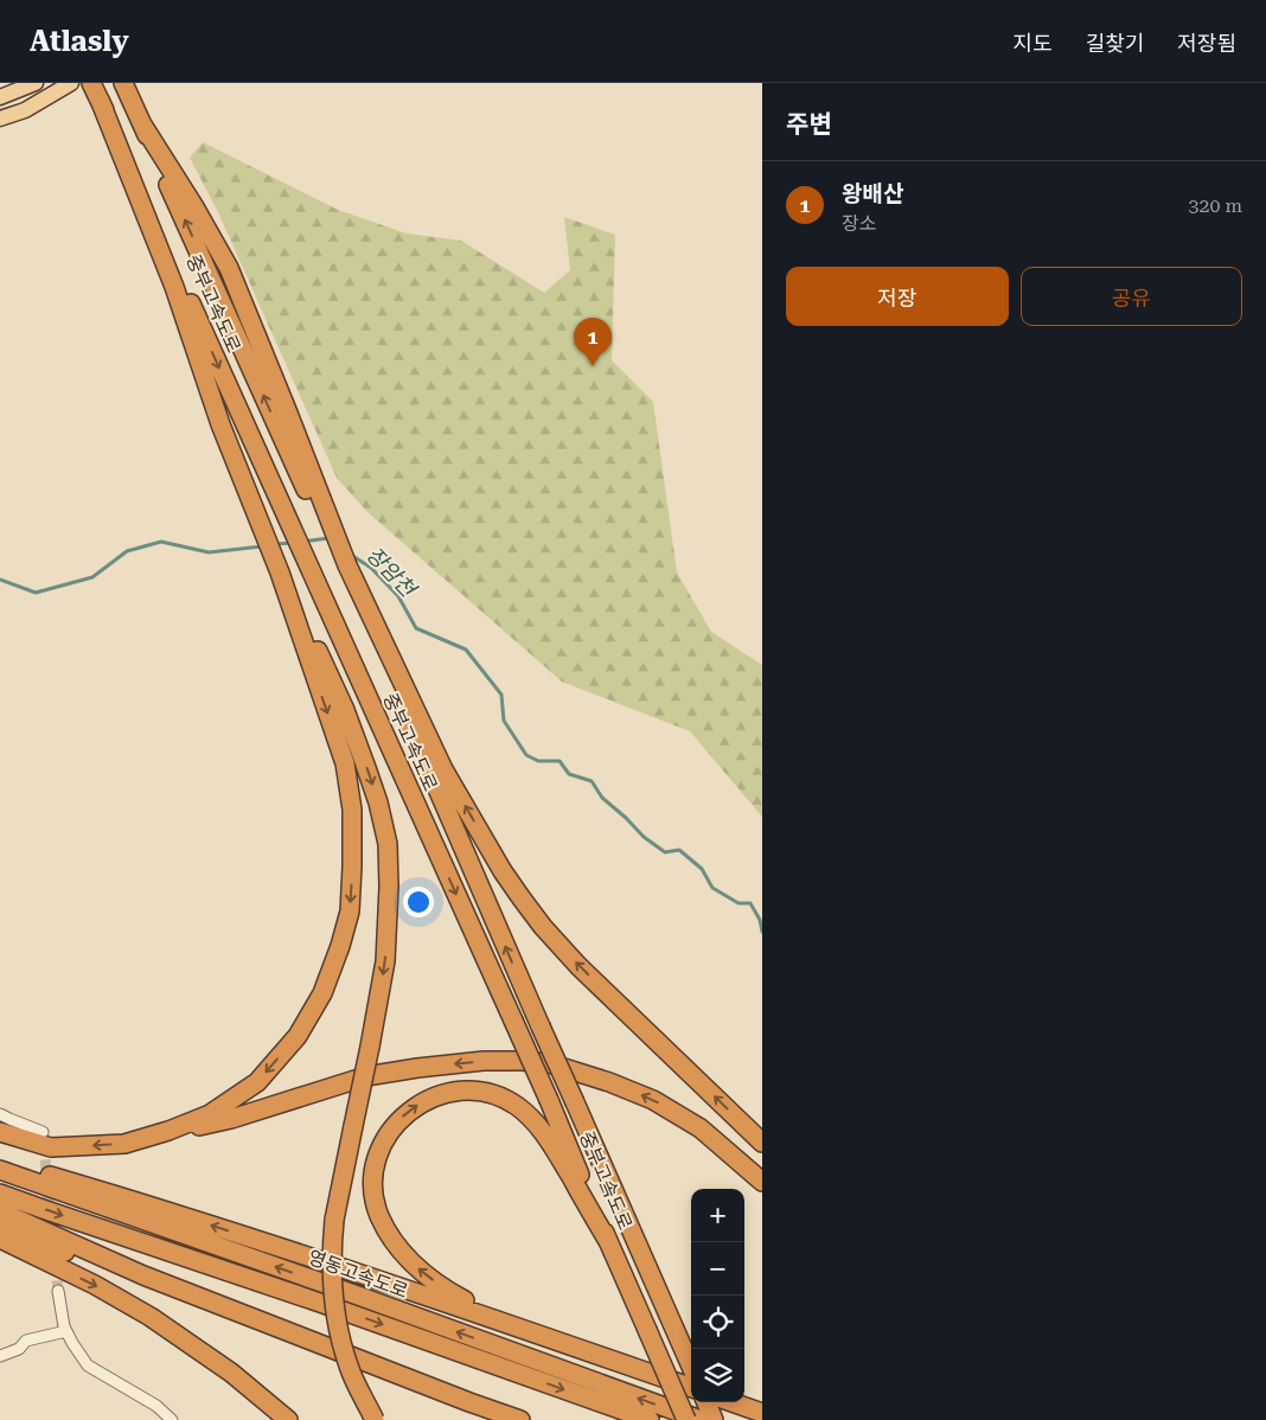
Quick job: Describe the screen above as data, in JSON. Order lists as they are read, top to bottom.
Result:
{
  "streets": {
    "highway": ["중부고속도로", "영동고속도로"]
  },
  "water": ["장암천"],
  "page": {
    "header": "Atlasly",
    "nav": ["지도", "길찾기", "저장됨"],
    "heading": "주변",
    "list": [
      {
        "mark": "1",
        "name": "왕배산",
        "note": "장소",
        "value": "320 m"
      }
    ],
    "buttons": ["저장", "공유"],
    "pins": "1",
    "map_buttons": ["+", "−"]
  }
}
